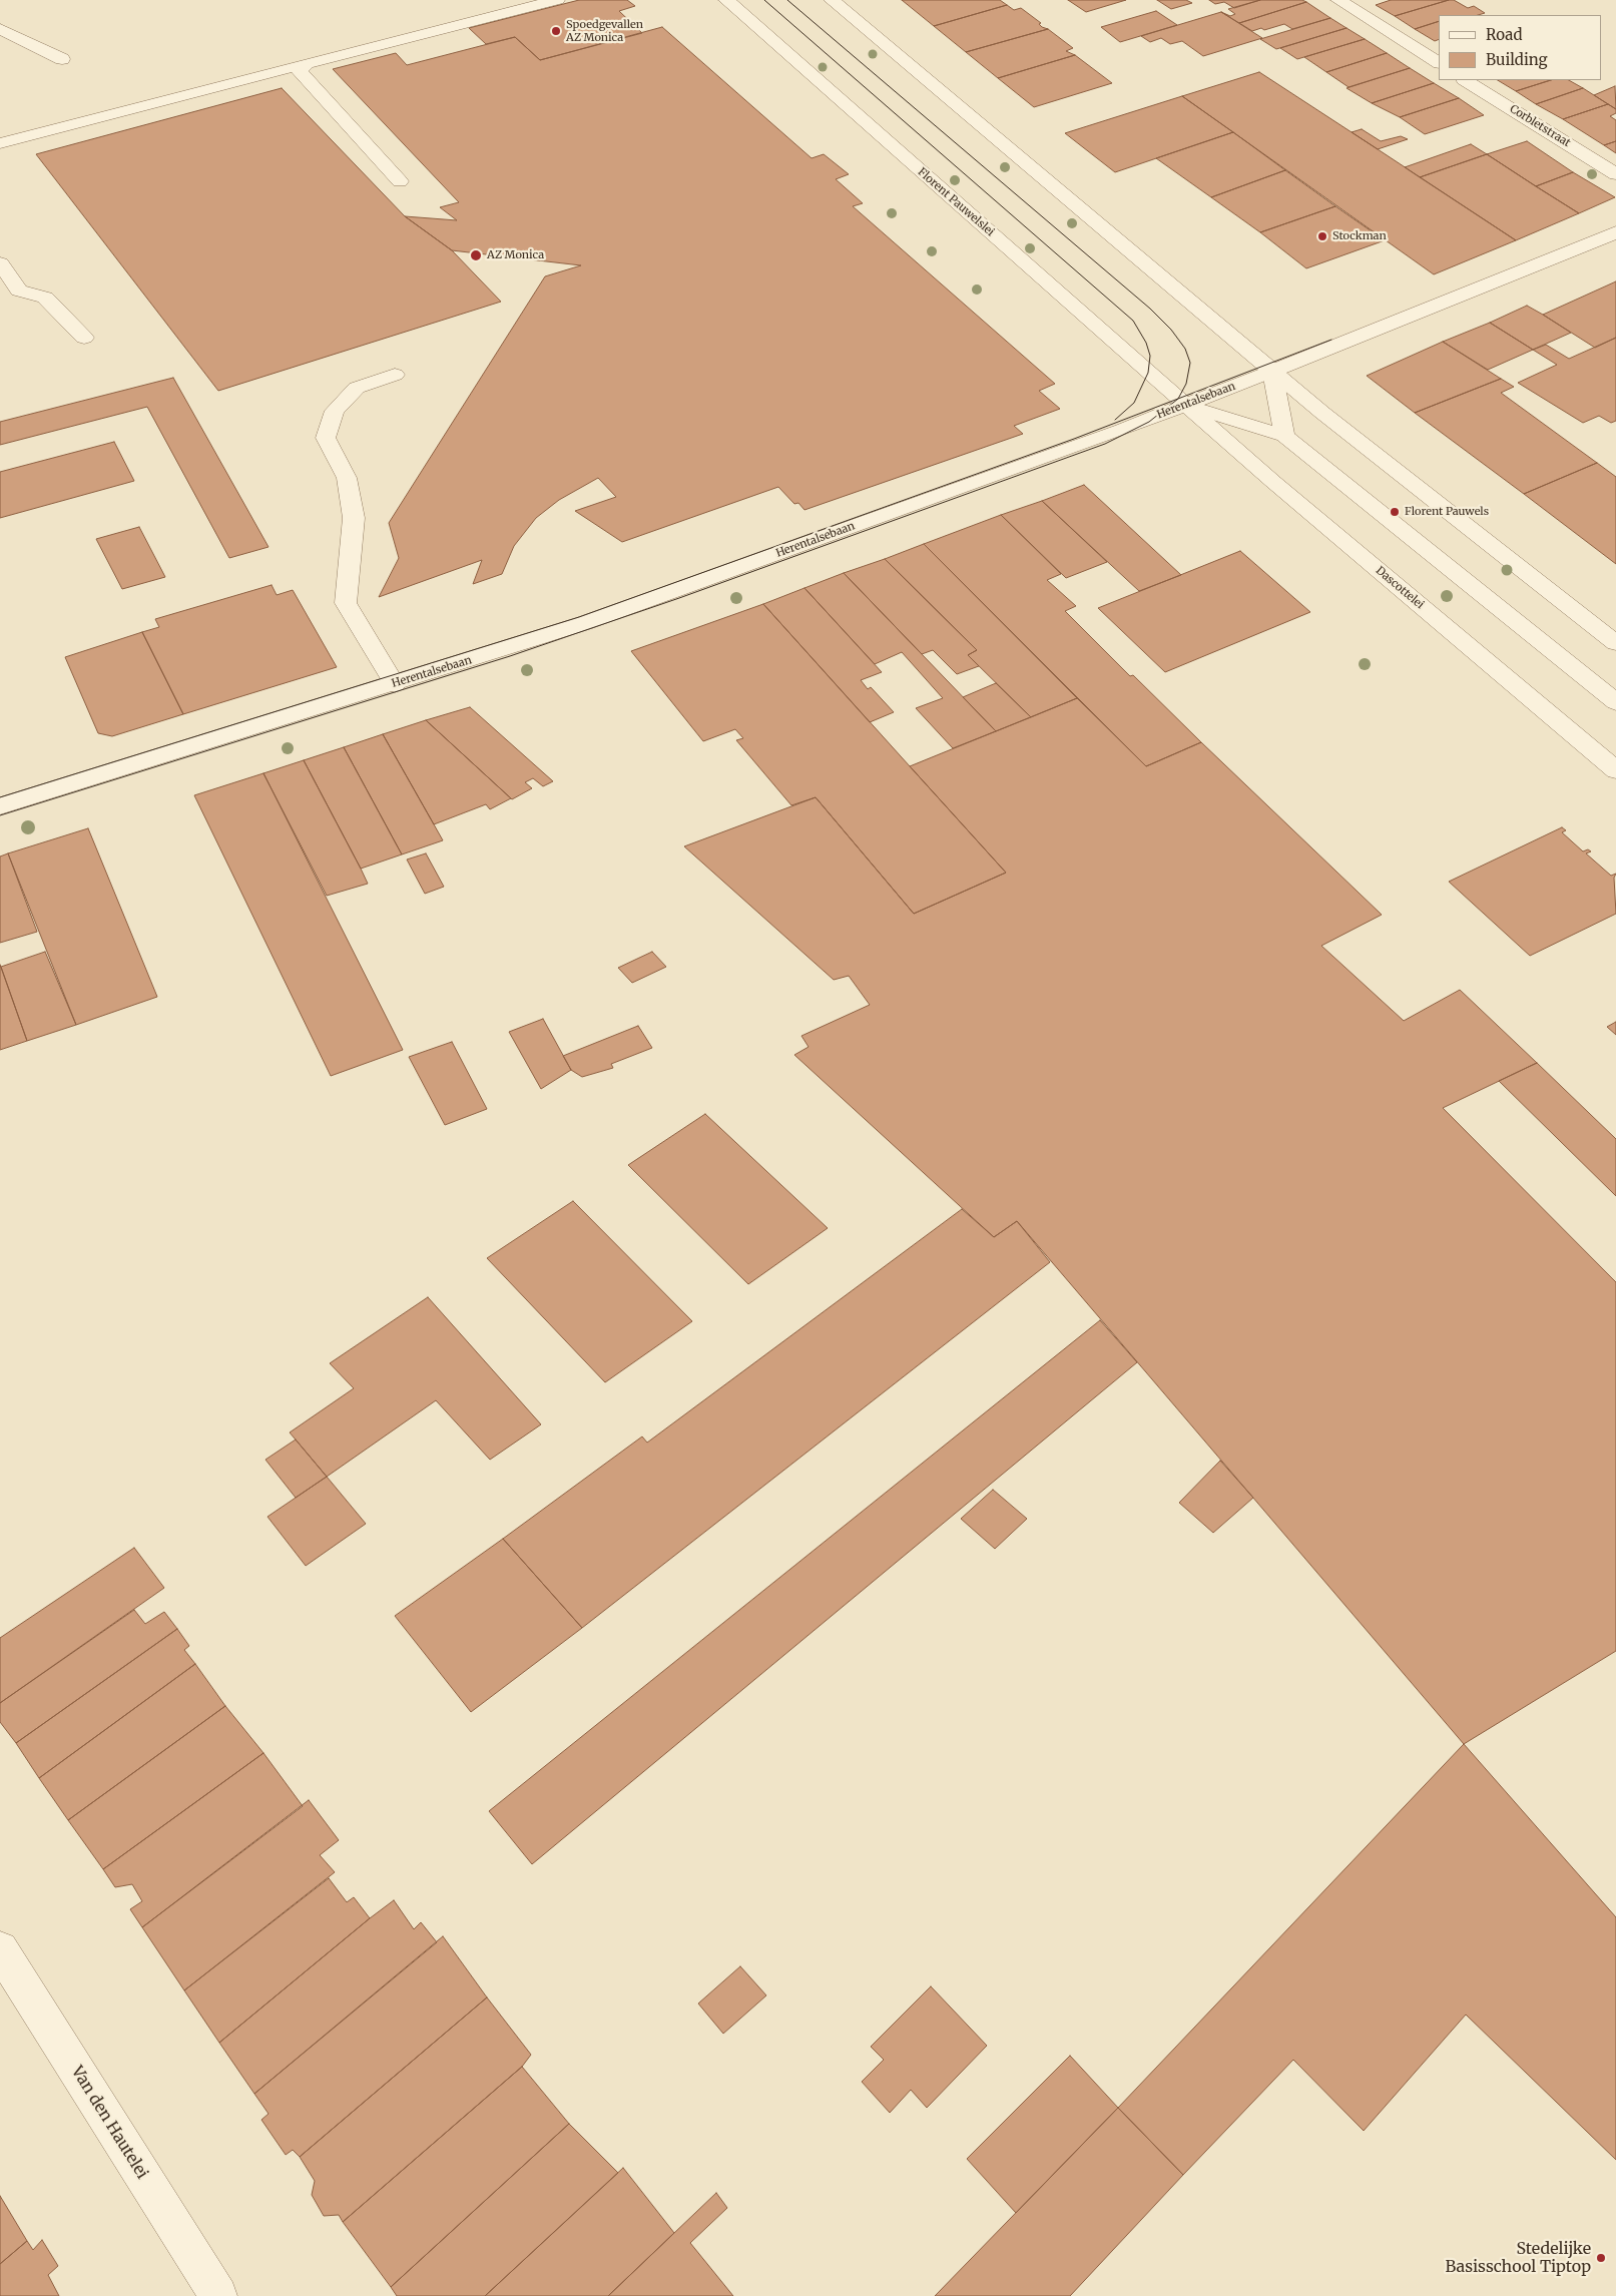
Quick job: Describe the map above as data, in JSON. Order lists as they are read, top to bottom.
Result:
{
  "streets": {
    "street": [
      "Corbletstraat",
      "Florent Pauwelslei",
      "Herentalsebaan",
      "Dascottelei",
      "Van den Hautelei"
    ]
  },
  "crossings": [
    ["Florent Pauwelslei", "Herentalsebaan"],
    ["Florent Pauwelslei", "Dascottelei"],
    ["Herentalsebaan", "Dascottelei"]
  ],
  "places": [
    "Spoedgevallen AZ Monica",
    "Stockman",
    "AZ Monica",
    "Florent Pauwels",
    "Stedelijke Basisschool Tiptop"
  ],
  "legend": ["Road", "Building"]
}
